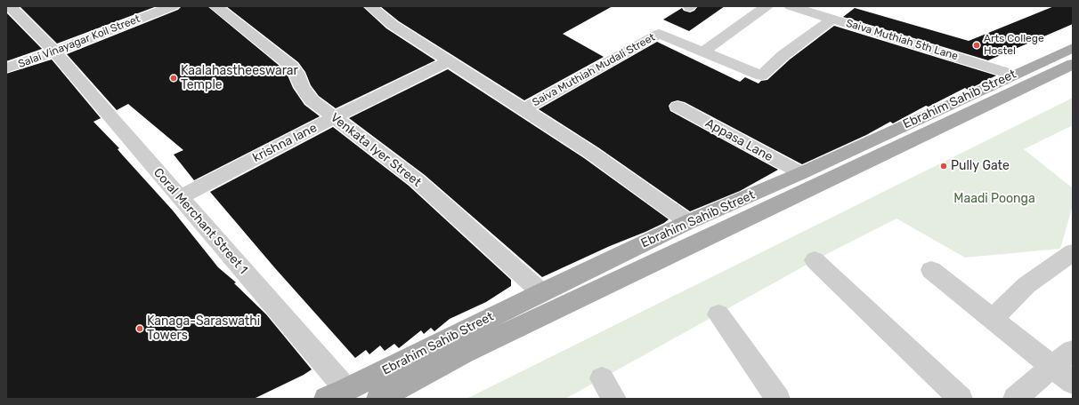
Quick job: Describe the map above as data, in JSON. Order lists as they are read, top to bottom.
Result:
{
  "streets": {
    "main road": ["Ebrahim Sahib Street"],
    "street": [
      "Saiva Muthiah 5th Lane",
      "Salai Vinayagar Koil Street",
      "Saiva Muthiah Mudali Street",
      "Appasa Lane",
      "krishna lane",
      "Venkata Iyer Street",
      "Coral Merchant Street 1"
    ]
  },
  "crossings": [
    ["Saiva Muthiah 5th Lane", "Saiva Muthiah Mudali Street"],
    ["Saiva Muthiah 5th Lane", "Ebrahim Sahib Street"],
    ["Salai Vinayagar Koil Street", "Coral Merchant Street 1"],
    ["Saiva Muthiah Mudali Street", "Ebrahim Sahib Street"],
    ["Saiva Muthiah Mudali Street", "krishna lane"],
    ["Ebrahim Sahib Street", "Appasa Lane"],
    ["Ebrahim Sahib Street", "Venkata Iyer Street"],
    ["Ebrahim Sahib Street", "Coral Merchant Street 1"],
    ["krishna lane", "Venkata Iyer Street"],
    ["krishna lane", "Coral Merchant Street 1"]
  ],
  "parks": ["Maadi Poonga"],
  "places": [
    "Arts College Hostel",
    "Kaalahastheeswarar Temple",
    "Pully Gate",
    "Kanaga-Saraswathi Towers"
  ]
}
